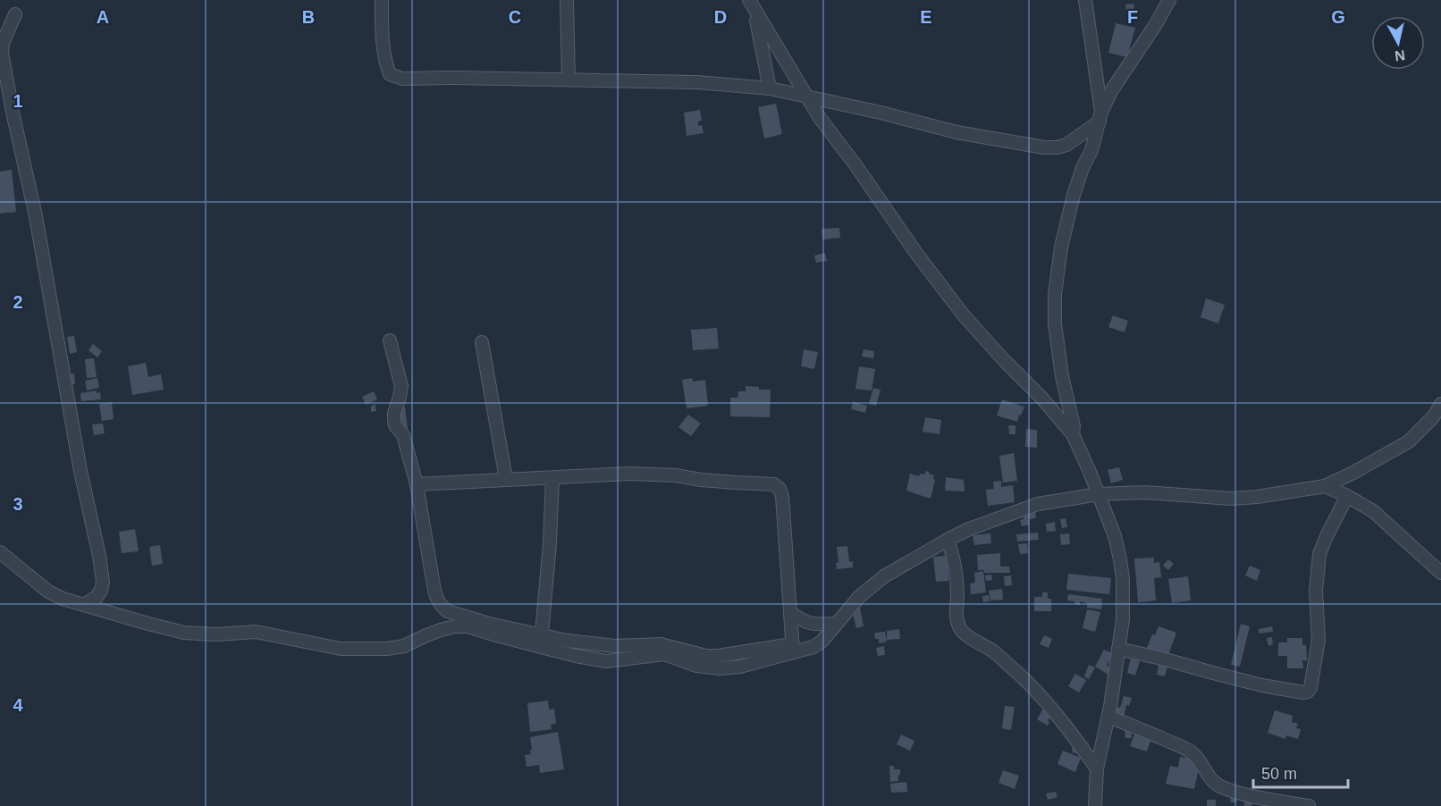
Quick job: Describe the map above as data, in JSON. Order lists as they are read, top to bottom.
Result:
{
  "scale_bar": "50 m",
  "north": "bottom",
  "grid": {
    "columns": [
      "A",
      "B",
      "C",
      "D",
      "E",
      "F",
      "G"
    ],
    "rows": [
      "1",
      "2",
      "3",
      "4"
    ]
  }
}
